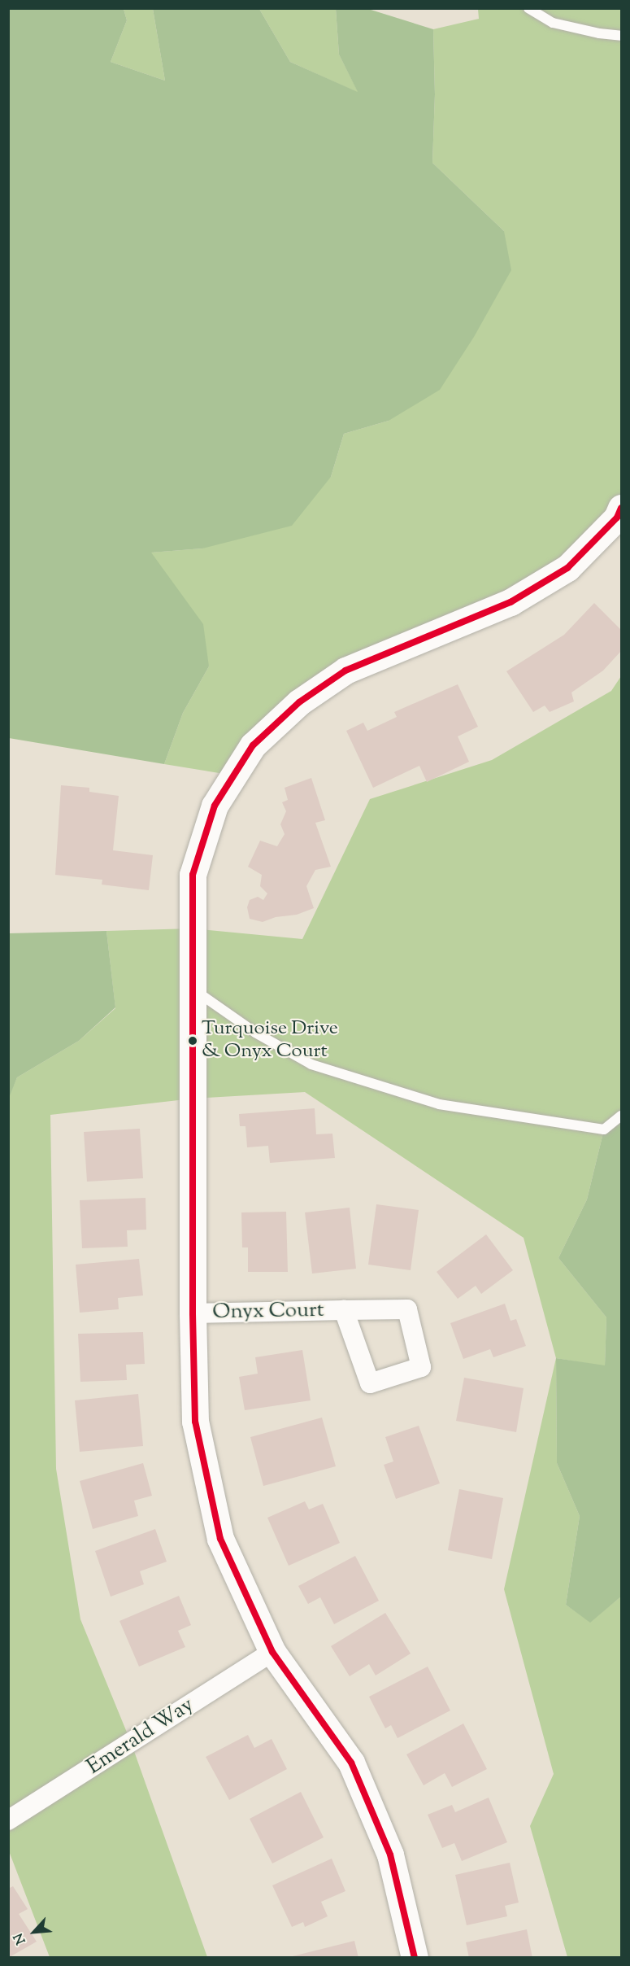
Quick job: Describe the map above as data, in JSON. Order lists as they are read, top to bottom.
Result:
{
  "streets": {
    "street": ["Onyx Court", "Emerald Way"]
  },
  "places": ["Turquoise Drive & Onyx Court"],
  "north": "bottom left"
}
